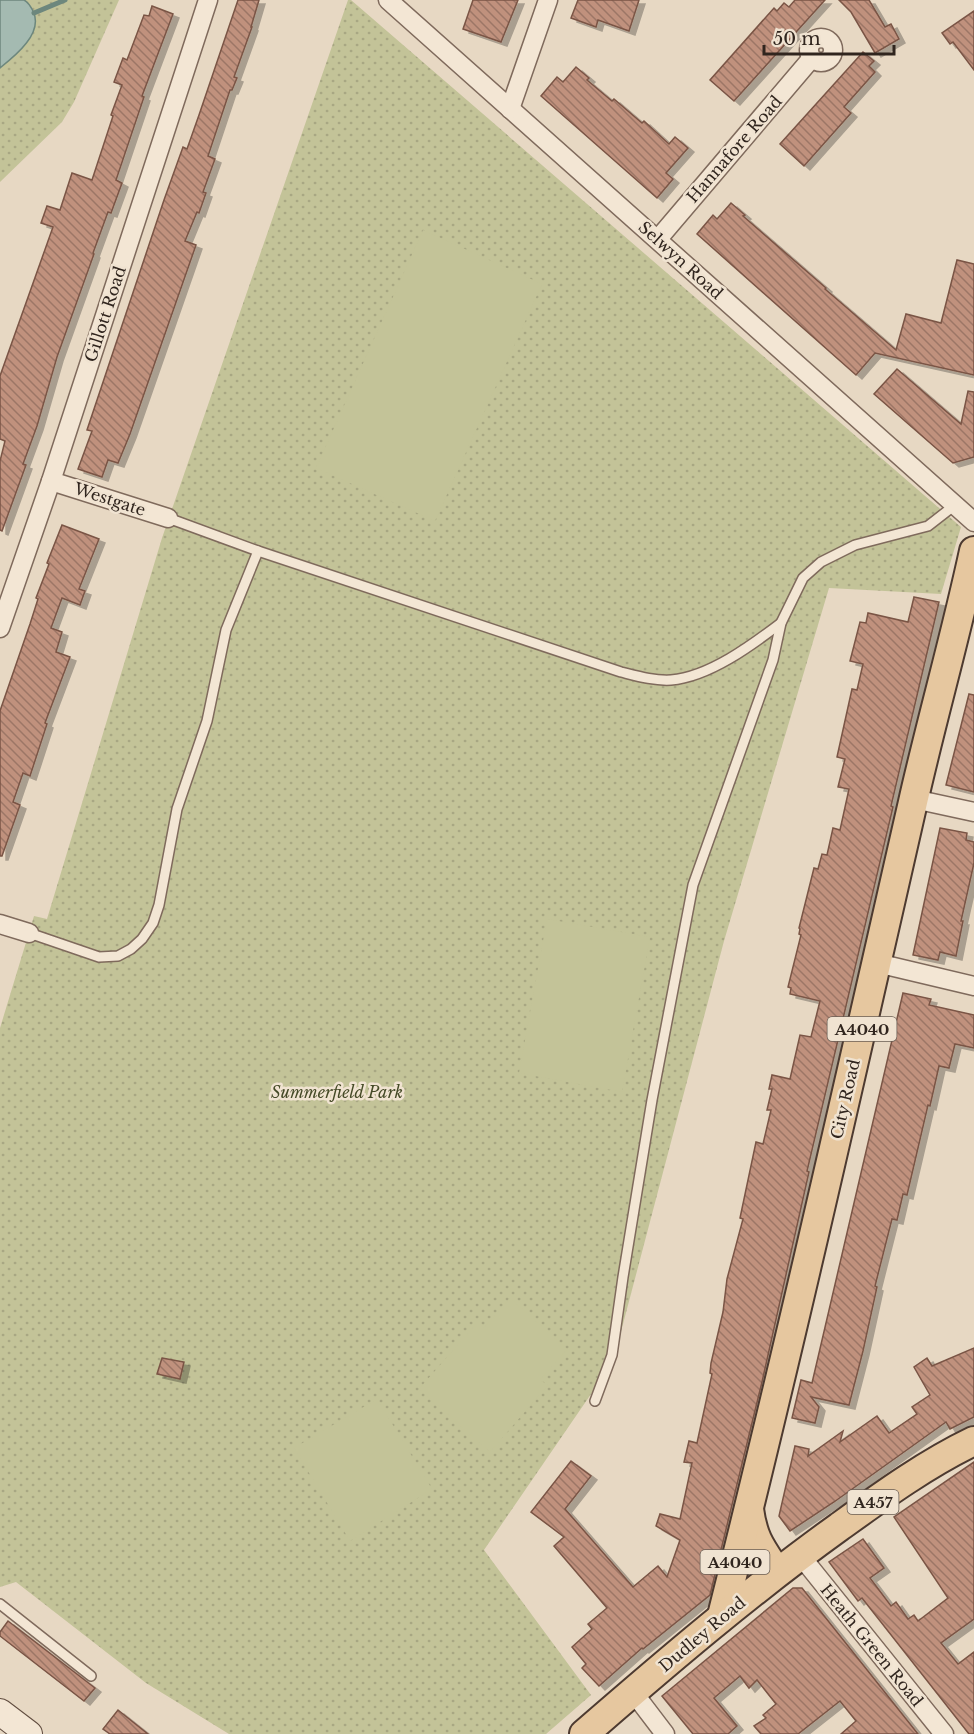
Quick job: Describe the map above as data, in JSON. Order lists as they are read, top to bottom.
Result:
{
  "streets": {
    "main road": [
      "A4040",
      "City Road",
      "A457",
      "Dudley Road"
    ],
    "street": [
      "Hannafore Road",
      "Selwyn Road",
      "Gillott Road",
      "Westgate",
      "Heath Green Road"
    ]
  },
  "crossings": [
    ["Hannafore Road", "Selwyn Road"],
    ["Gillott Road", "Westgate"],
    ["City Road", "Dudley Road"],
    ["Dudley Road", "Heath Green Road"]
  ],
  "parks": ["Summerfield Park"],
  "scale_bar": "50 m"
}
